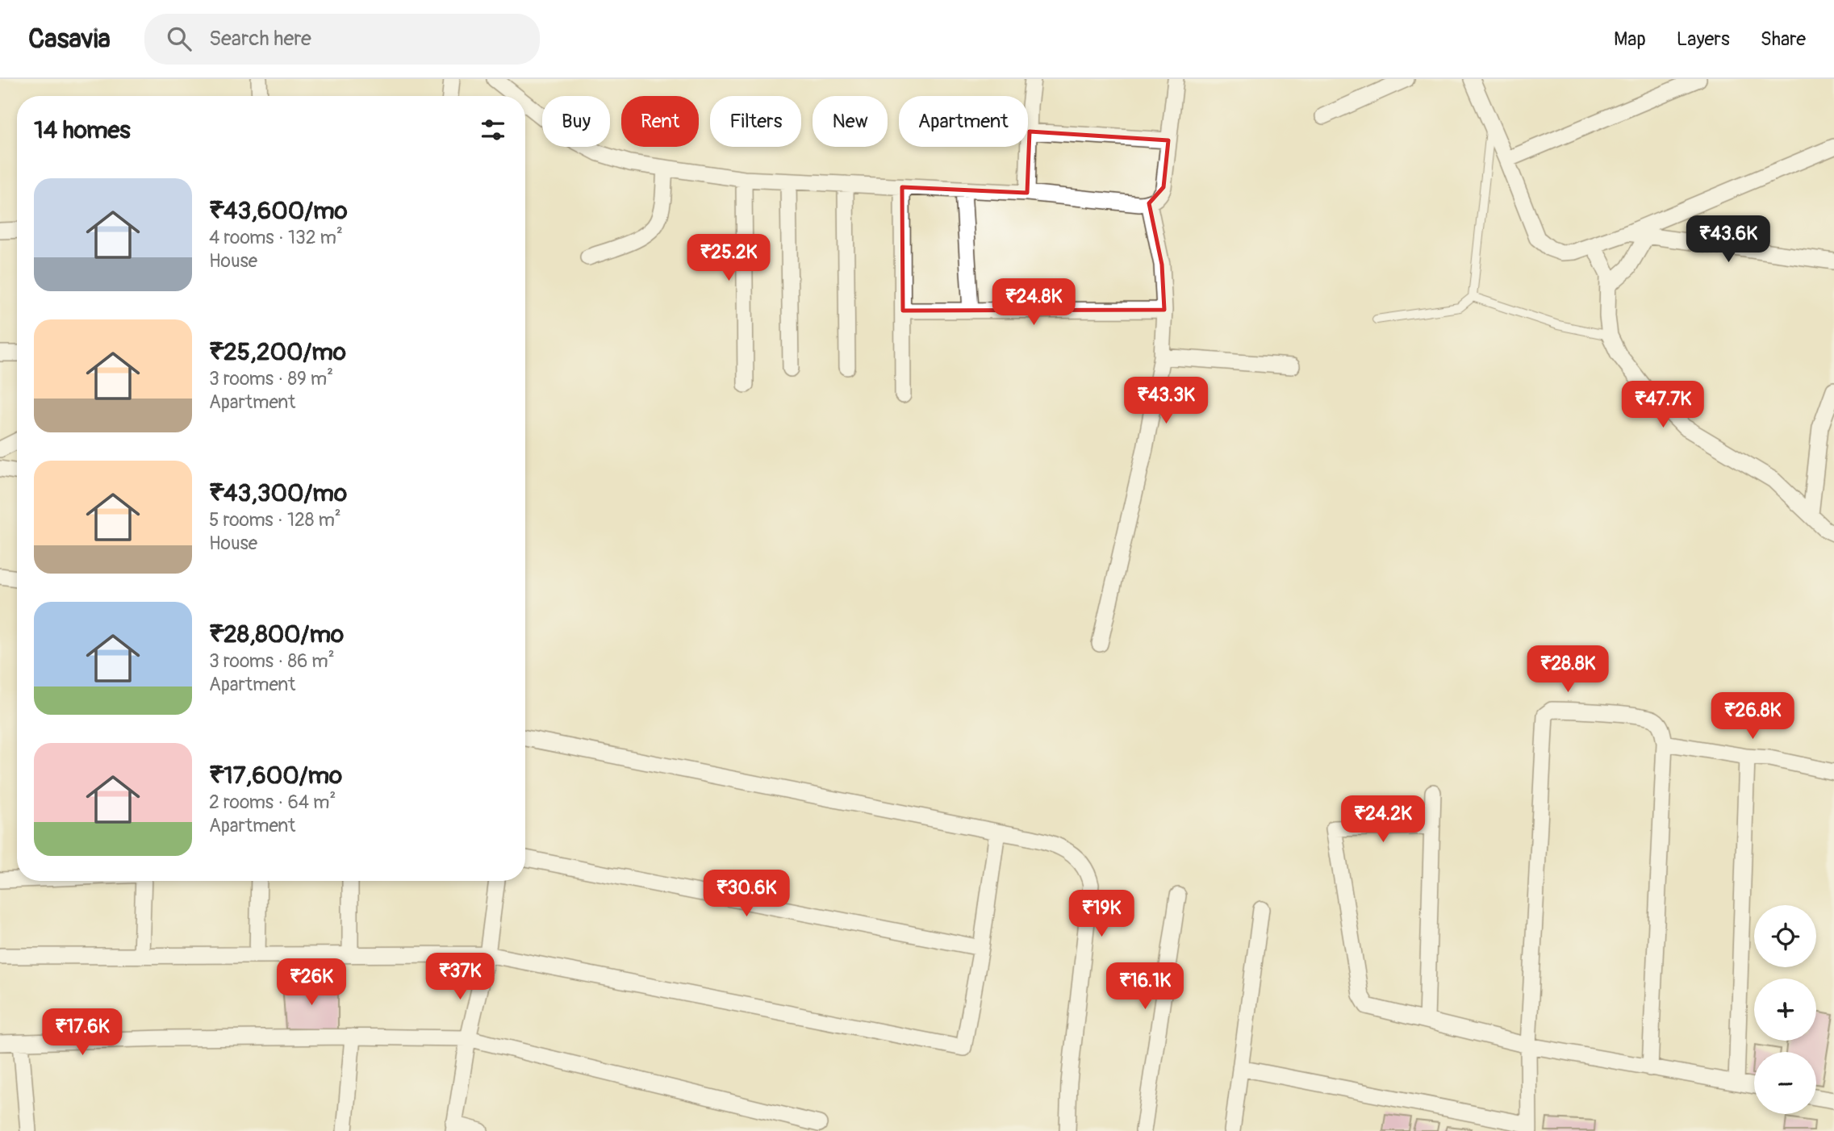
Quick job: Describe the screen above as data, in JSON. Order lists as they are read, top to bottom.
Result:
{
  "page": {
    "header": "Casavia",
    "search": "Search here",
    "nav": ["Map", "Layers", "Share"],
    "chip": [
      "Buy",
      "Rent",
      "Filters",
      "New",
      "Apartment"
    ],
    "heading": "14 homes",
    "list": [
      {
        "name": "₹43,600/mo",
        "note": "4 rooms · 132 m² · House"
      },
      {
        "name": "₹25,200/mo",
        "note": "3 rooms · 89 m² · Apartment"
      },
      {
        "name": "₹43,300/mo",
        "note": "5 rooms · 128 m² · House"
      },
      {
        "name": "₹28,800/mo",
        "note": "3 rooms · 86 m² · Apartment"
      },
      {
        "name": "₹17,600/mo",
        "note": "2 rooms · 64 m² · Apartment"
      }
    ],
    "price": [
      "₹43.6K",
      "₹25.2K",
      "₹24.8K",
      "₹43.3K",
      "₹47.7K",
      "₹28.8K",
      "₹26.8K",
      "₹24.2K",
      "₹30.6K",
      "₹19K",
      "₹37K",
      "₹26K",
      "₹16.1K",
      "₹17.6K"
    ],
    "map_buttons": ["+", "−"]
  }
}
